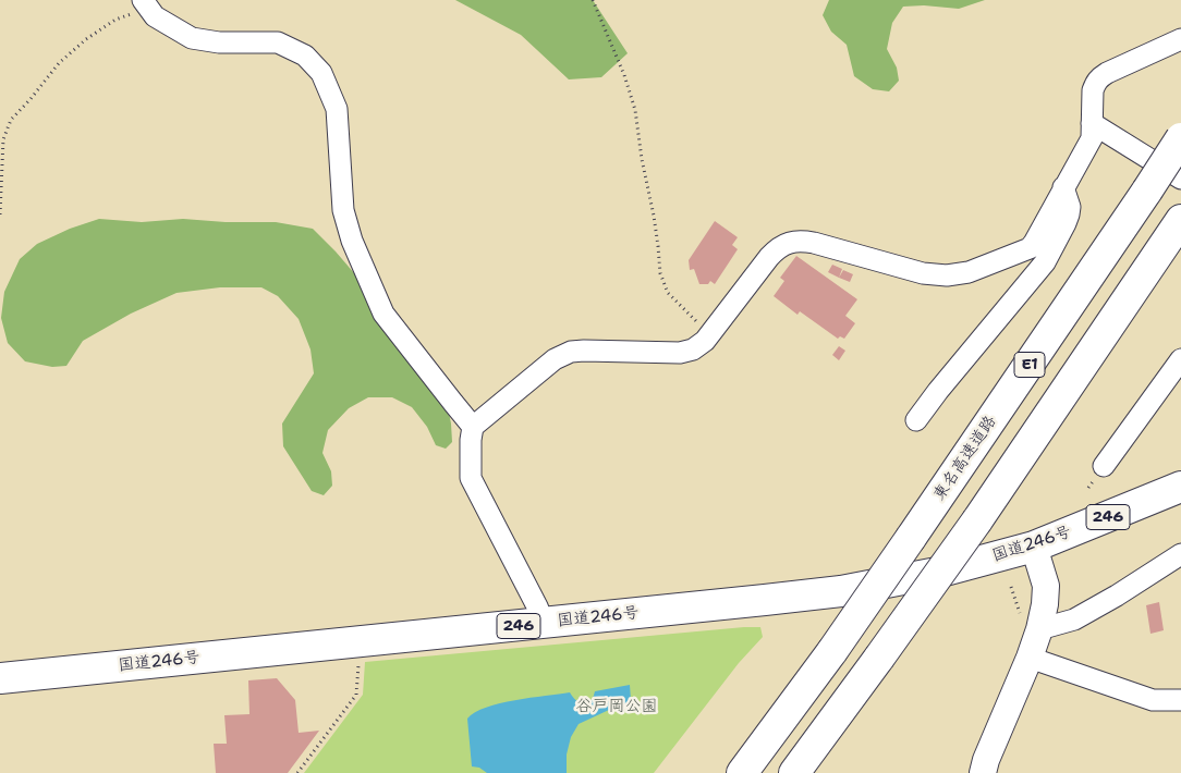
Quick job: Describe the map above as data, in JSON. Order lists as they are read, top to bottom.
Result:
{
  "streets": {
    "highway": [
      "E1",
      "東名高速道路",
      "246",
      "国道246号"
    ]
  },
  "parks": ["谷戸岡公園"]
}
